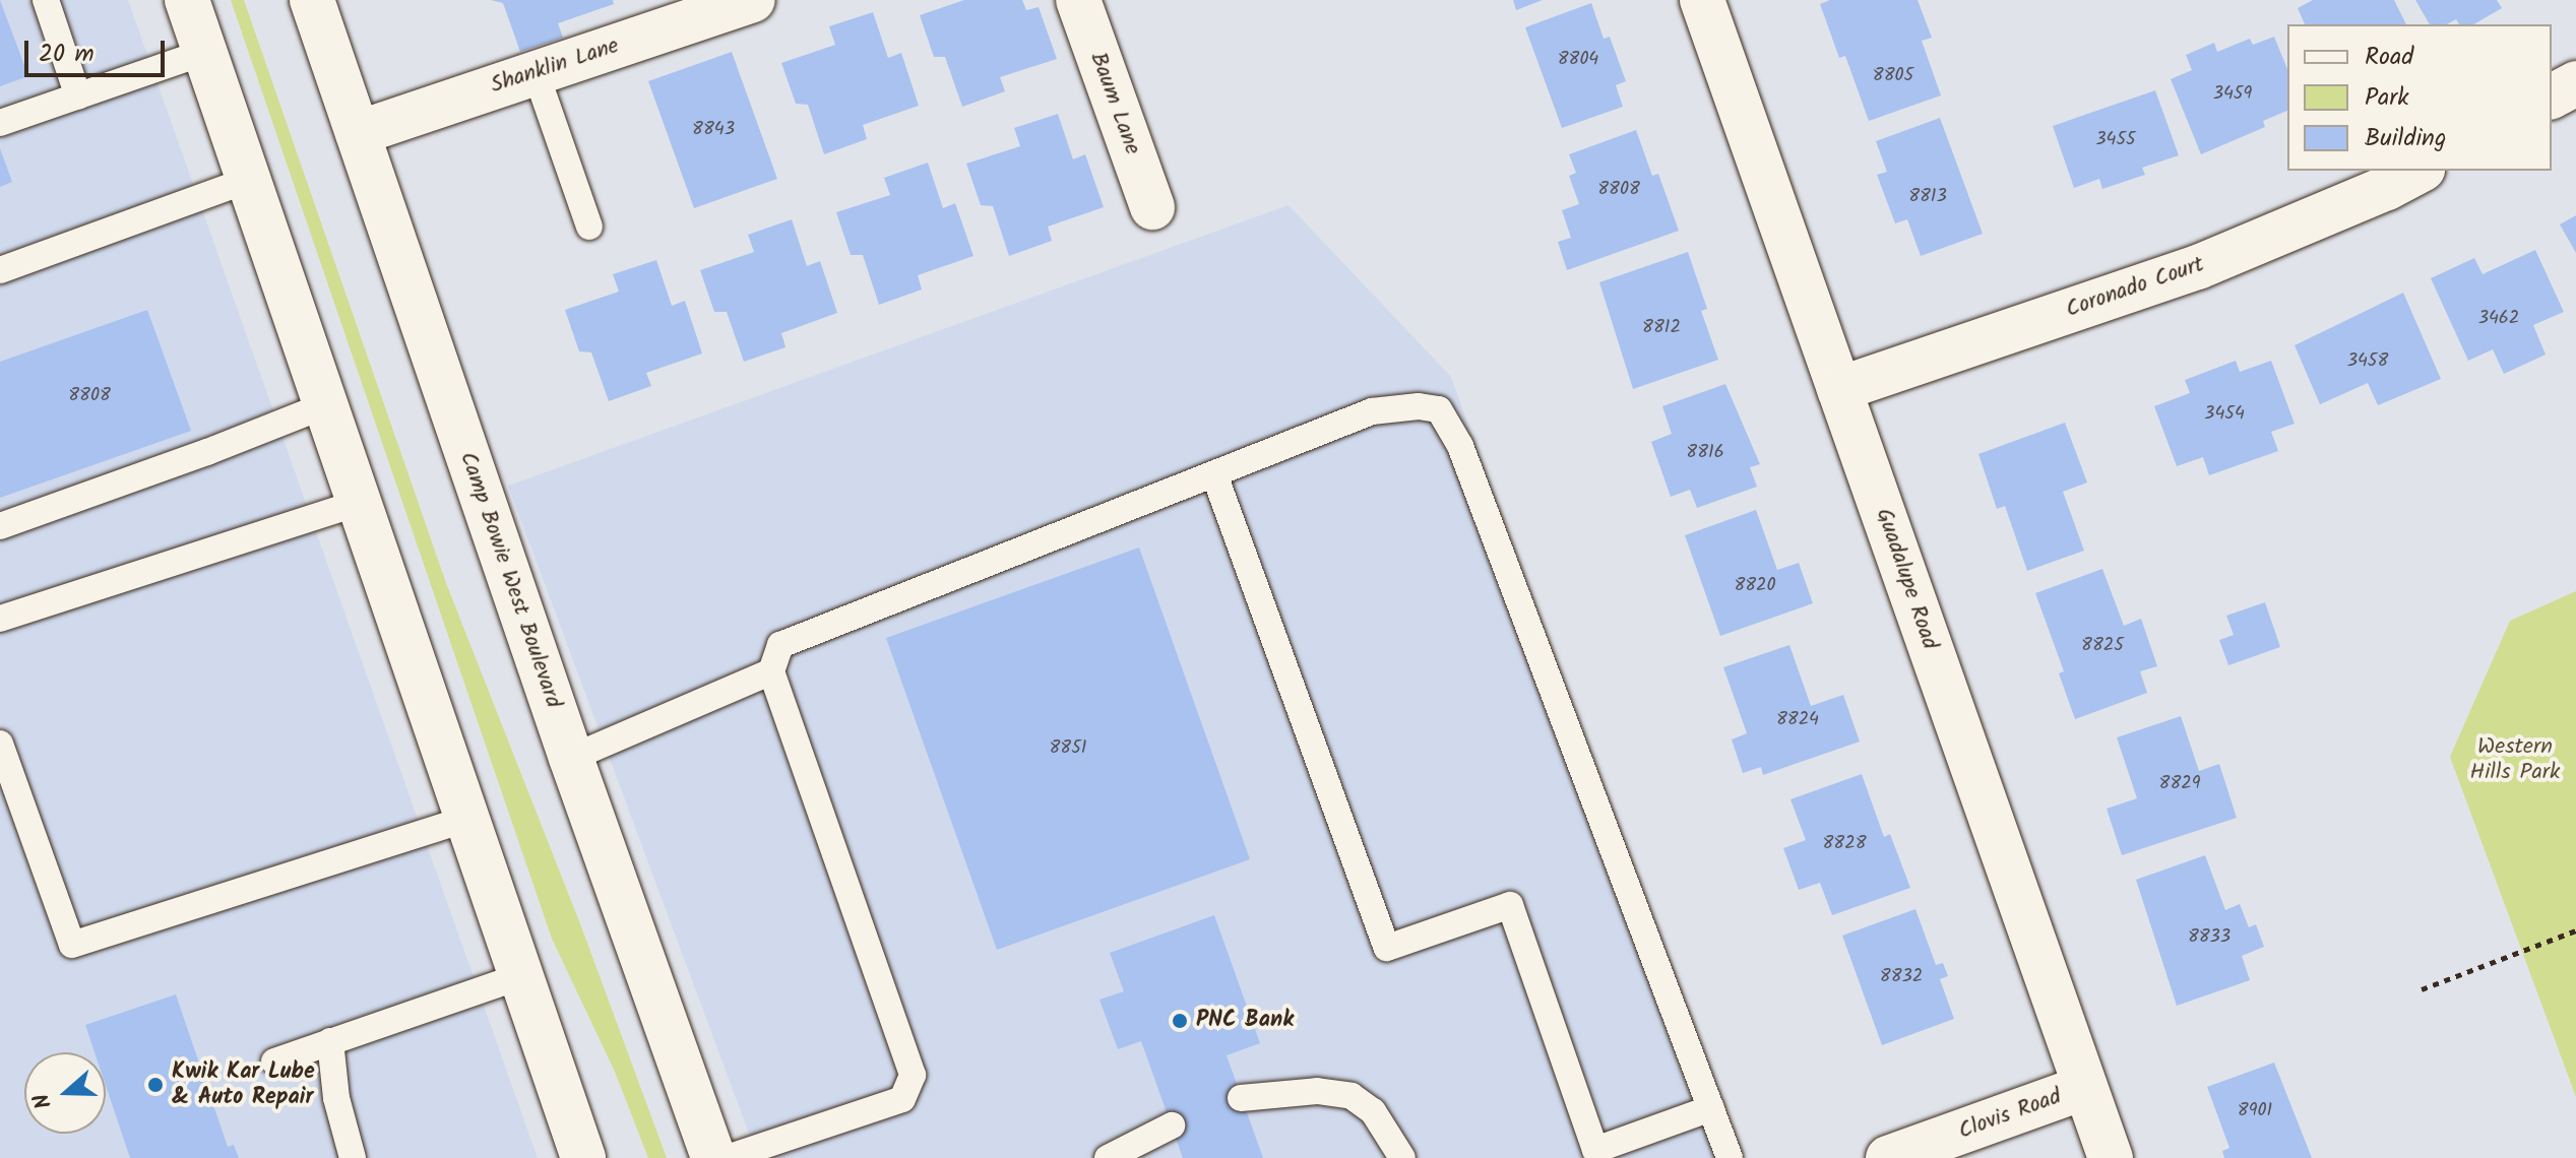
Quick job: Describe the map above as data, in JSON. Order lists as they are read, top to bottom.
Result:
{
  "streets": {
    "street": [
      "Shanklin Lane",
      "Baum Lane",
      "Coronado Court",
      "Guadalupe Road",
      "Camp Bowie West Boulevard",
      "Clovis Road"
    ]
  },
  "crossings": [
    ["Shanklin Lane", "Camp Bowie West Boulevard"],
    ["Coronado Court", "Guadalupe Road"],
    ["Guadalupe Road", "Clovis Road"]
  ],
  "parks": ["Western Hills Park"],
  "places": ["PNC Bank", "Kwik Kar Lube & Auto Repair"],
  "house_numbers": [
    "8804",
    "8805",
    "3459",
    "8843",
    "3455",
    "8808",
    "8813",
    "3462",
    "8812",
    "3458",
    "8808",
    "3454",
    "8816",
    "8820",
    "8825",
    "8824",
    "8851",
    "8829",
    "8828",
    "8833",
    "8832",
    "8901"
  ],
  "legend": ["Road", "Park", "Building"],
  "scale_bar": "20 m",
  "north": "left"
}
